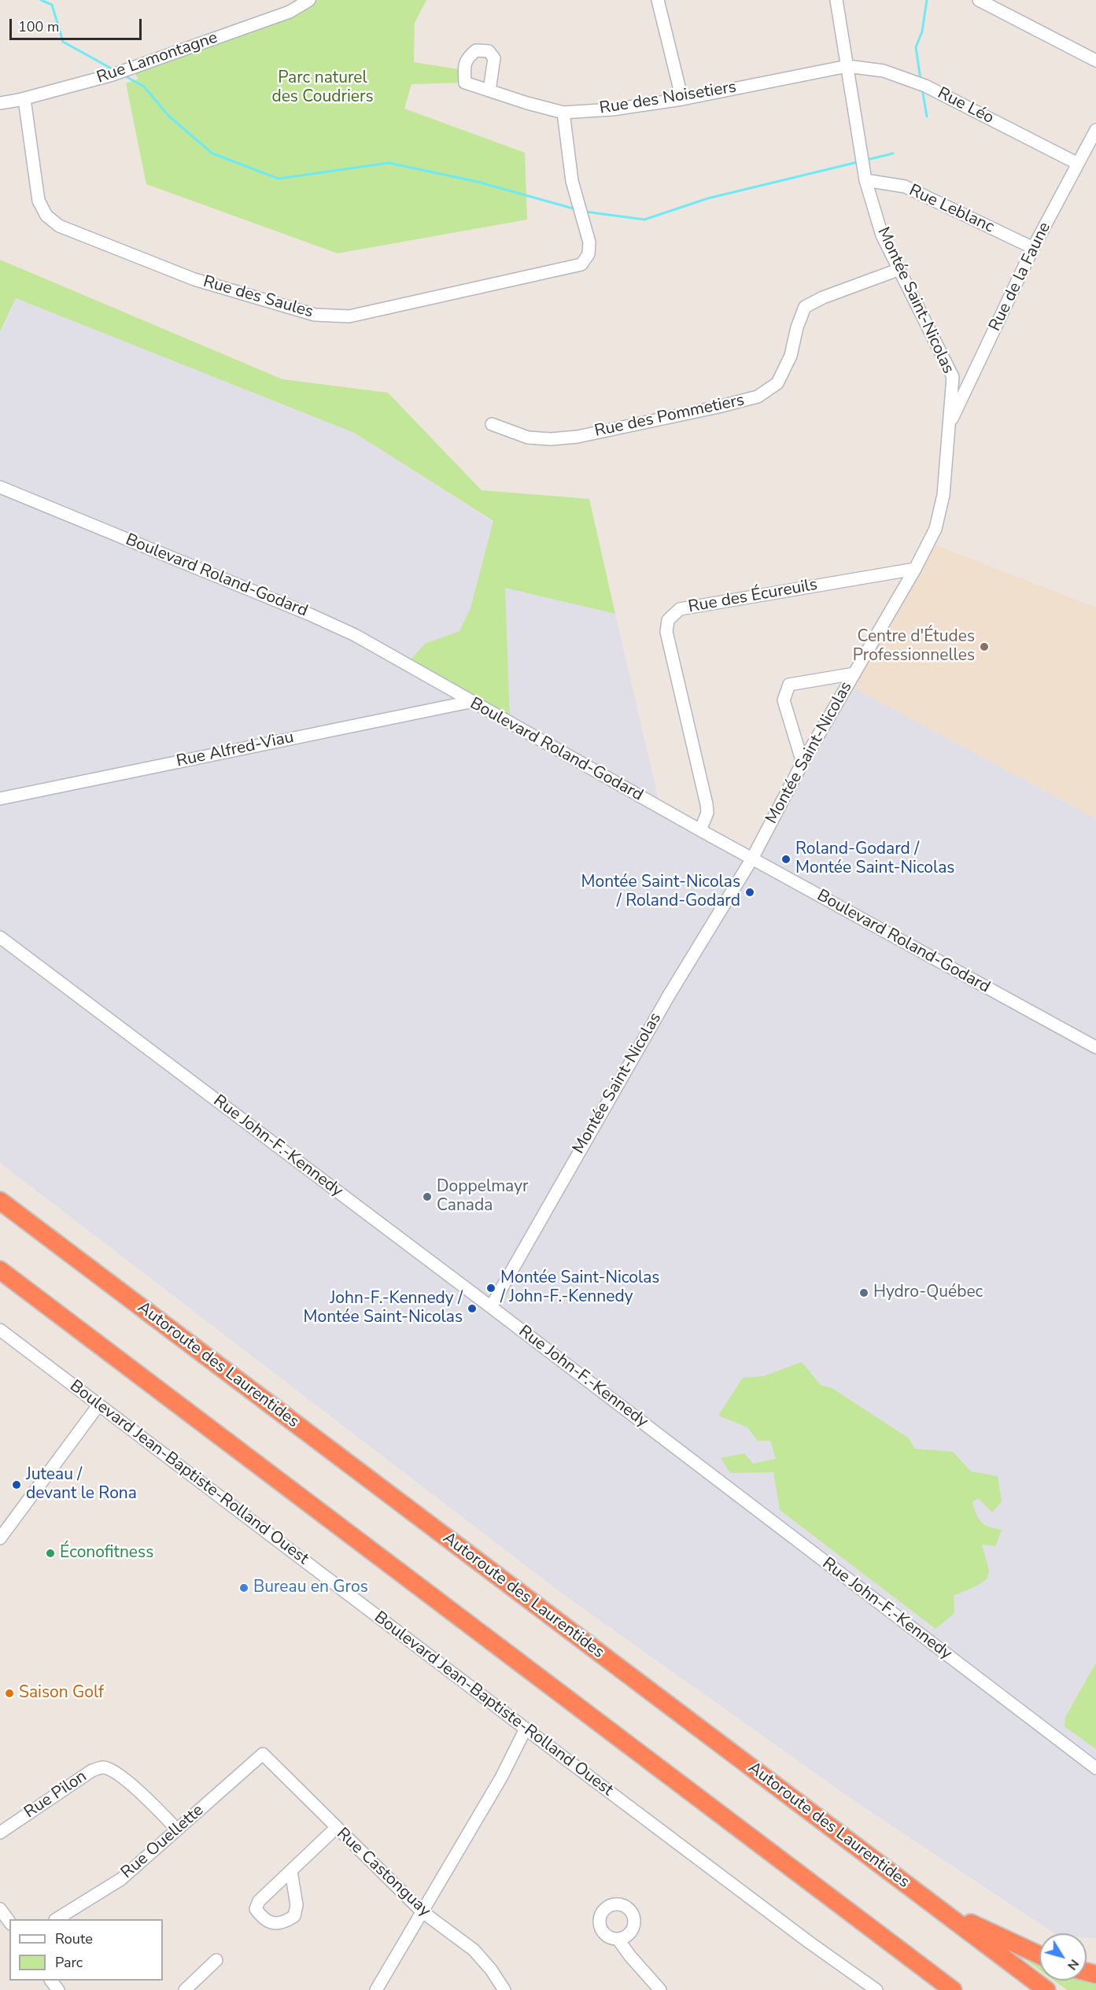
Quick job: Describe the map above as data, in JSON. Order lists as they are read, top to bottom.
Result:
{
  "streets": {
    "highway": ["Autoroute des Laurentides"],
    "street": [
      "Rue Lamontagne",
      "Rue des Noisetiers",
      "Rue Léo",
      "Rue Leblanc",
      "Rue de la Faune",
      "Rue des Saules",
      "Montée Saint-Nicolas",
      "Rue des Pommetiers",
      "Boulevard Roland-Godard",
      "Rue des Écureuils",
      "Rue Alfred-Viau",
      "Rue John-F.-Kennedy",
      "Boulevard Jean-Baptiste-Rolland Ouest",
      "Rue Pilon",
      "Rue Ouellette",
      "Rue Castonguay"
    ]
  },
  "crossings": [
    ["Rue Lamontagne", "Rue des Saules"],
    ["Rue des Noisetiers", "Rue Léo"],
    ["Rue des Noisetiers", "Rue des Saules"],
    ["Rue des Noisetiers", "Montée Saint-Nicolas"],
    ["Rue Léo", "Rue de la Faune"],
    ["Rue Léo", "Montée Saint-Nicolas"],
    ["Rue Leblanc", "Rue de la Faune"],
    ["Rue Leblanc", "Montée Saint-Nicolas"],
    ["Rue de la Faune", "Montée Saint-Nicolas"],
    ["Montée Saint-Nicolas", "Rue des Pommetiers"],
    ["Montée Saint-Nicolas", "Boulevard Roland-Godard"],
    ["Montée Saint-Nicolas", "Rue des Écureuils"],
    ["Montée Saint-Nicolas", "Rue John-F.-Kennedy"],
    ["Boulevard Roland-Godard", "Rue des Écureuils"],
    ["Boulevard Roland-Godard", "Rue Alfred-Viau"],
    ["Rue Pilon", "Rue Ouellette"],
    ["Rue Ouellette", "Rue Castonguay"]
  ],
  "parks": ["Parc naturel des Coudriers"],
  "places": [
    "Centre d'Études Professionnelles",
    "Roland-Godard / Montée Saint-Nicolas",
    "Montée Saint-Nicolas / Roland-Godard",
    "Doppelmayr Canada",
    "Montée Saint-Nicolas / John-F.-Kennedy",
    "Hydro-Québec",
    "John-F.-Kennedy / Montée Saint-Nicolas",
    "Juteau / devant le Rona",
    "Éconofitness",
    "Bureau en Gros",
    "Saison Golf"
  ],
  "legend": ["Route", "Parc"],
  "scale_bar": "100 m",
  "north": "bottom right"
}
